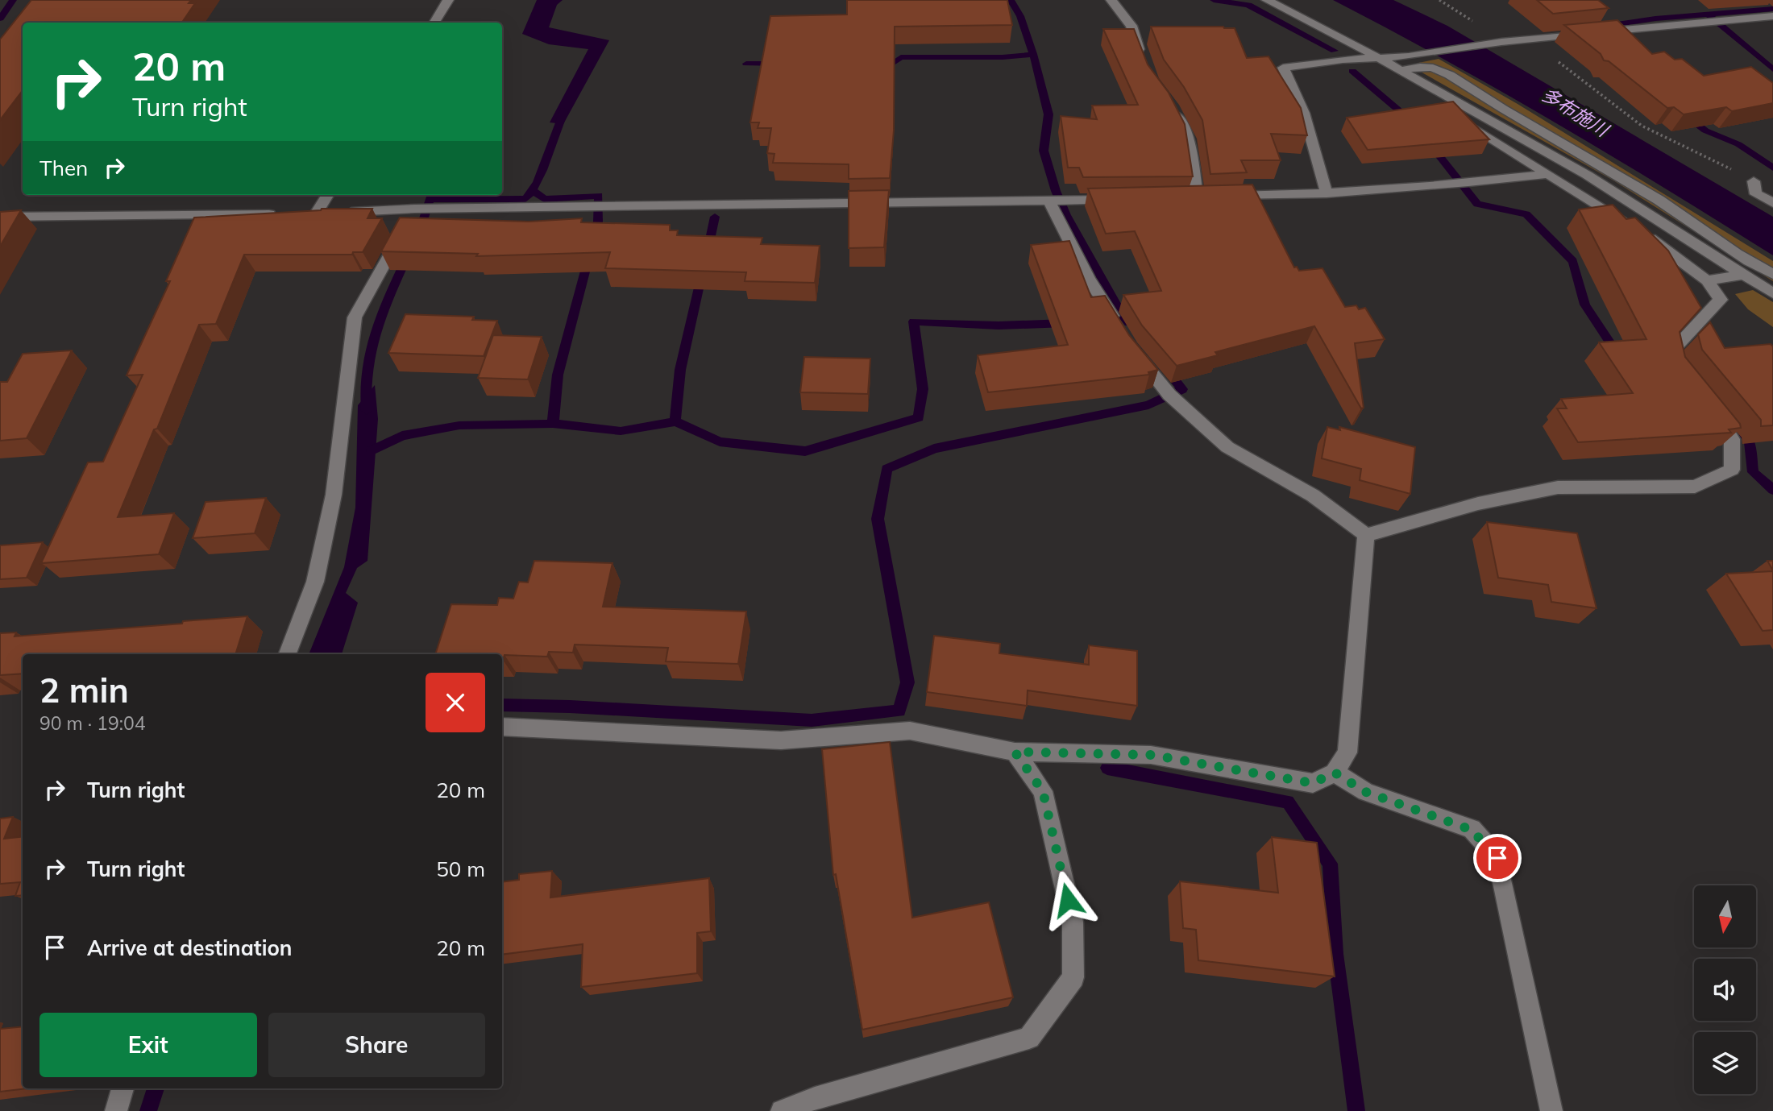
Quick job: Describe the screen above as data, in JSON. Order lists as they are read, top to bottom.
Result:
{
  "water": ["多布施川"],
  "north": "bottom",
  "page": {
    "turn": ["20 m", "Turn right"],
    "then": "Then",
    "heading": ["2 min", "90 m · 19:04"],
    "list": [
      {
        "name": "Turn right",
        "value": "20 m"
      },
      {
        "name": "Turn right",
        "value": "50 m"
      },
      {
        "name": "Arrive at destination",
        "value": "20 m"
      }
    ],
    "buttons": ["Exit", "Share"]
  }
}
